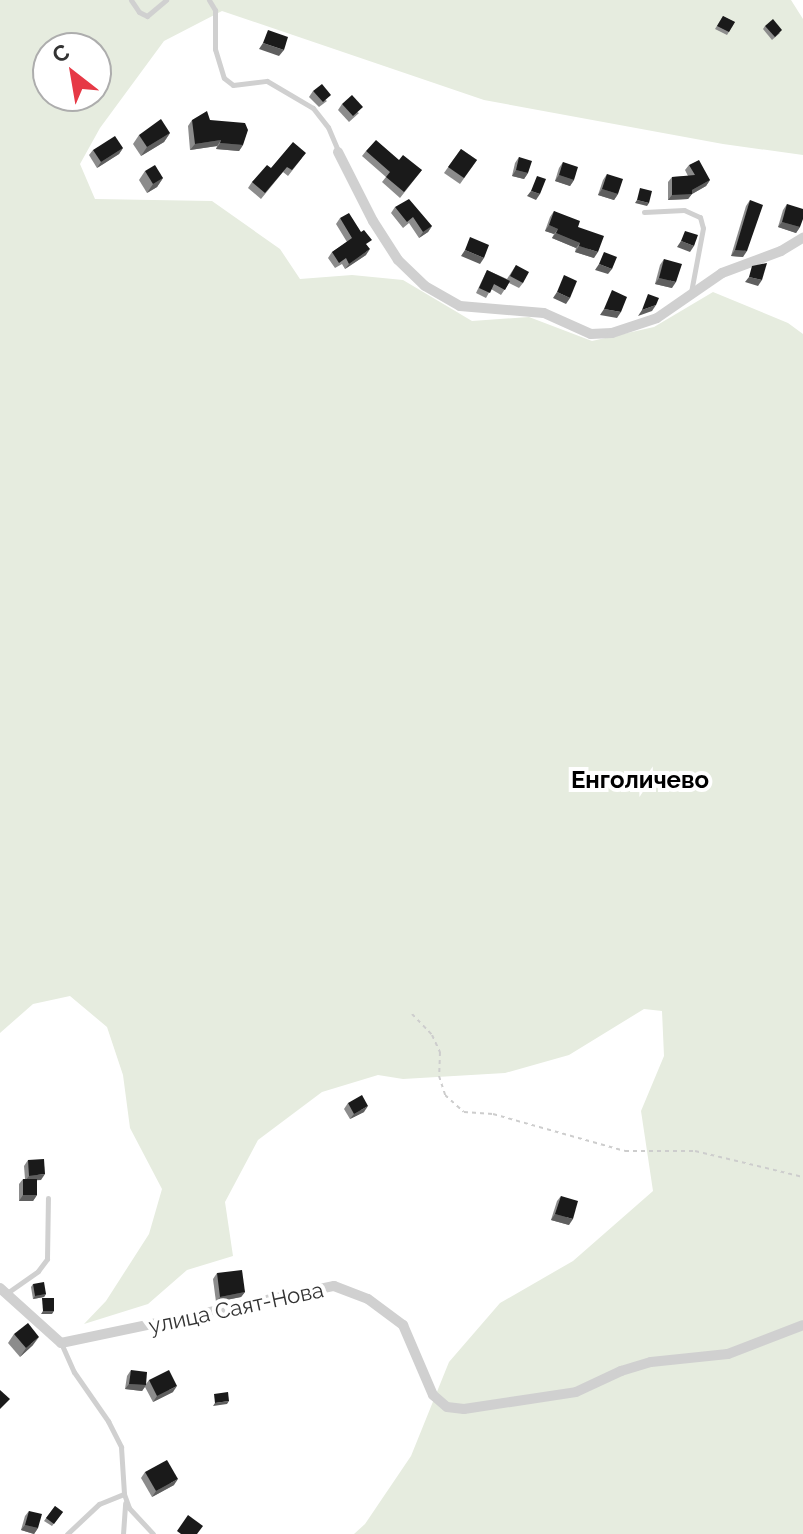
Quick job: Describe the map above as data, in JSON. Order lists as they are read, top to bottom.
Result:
{
  "streets": {
    "street": ["улица Саят-Нова"]
  },
  "districts": ["Енголичево"],
  "north": "top left"
}
